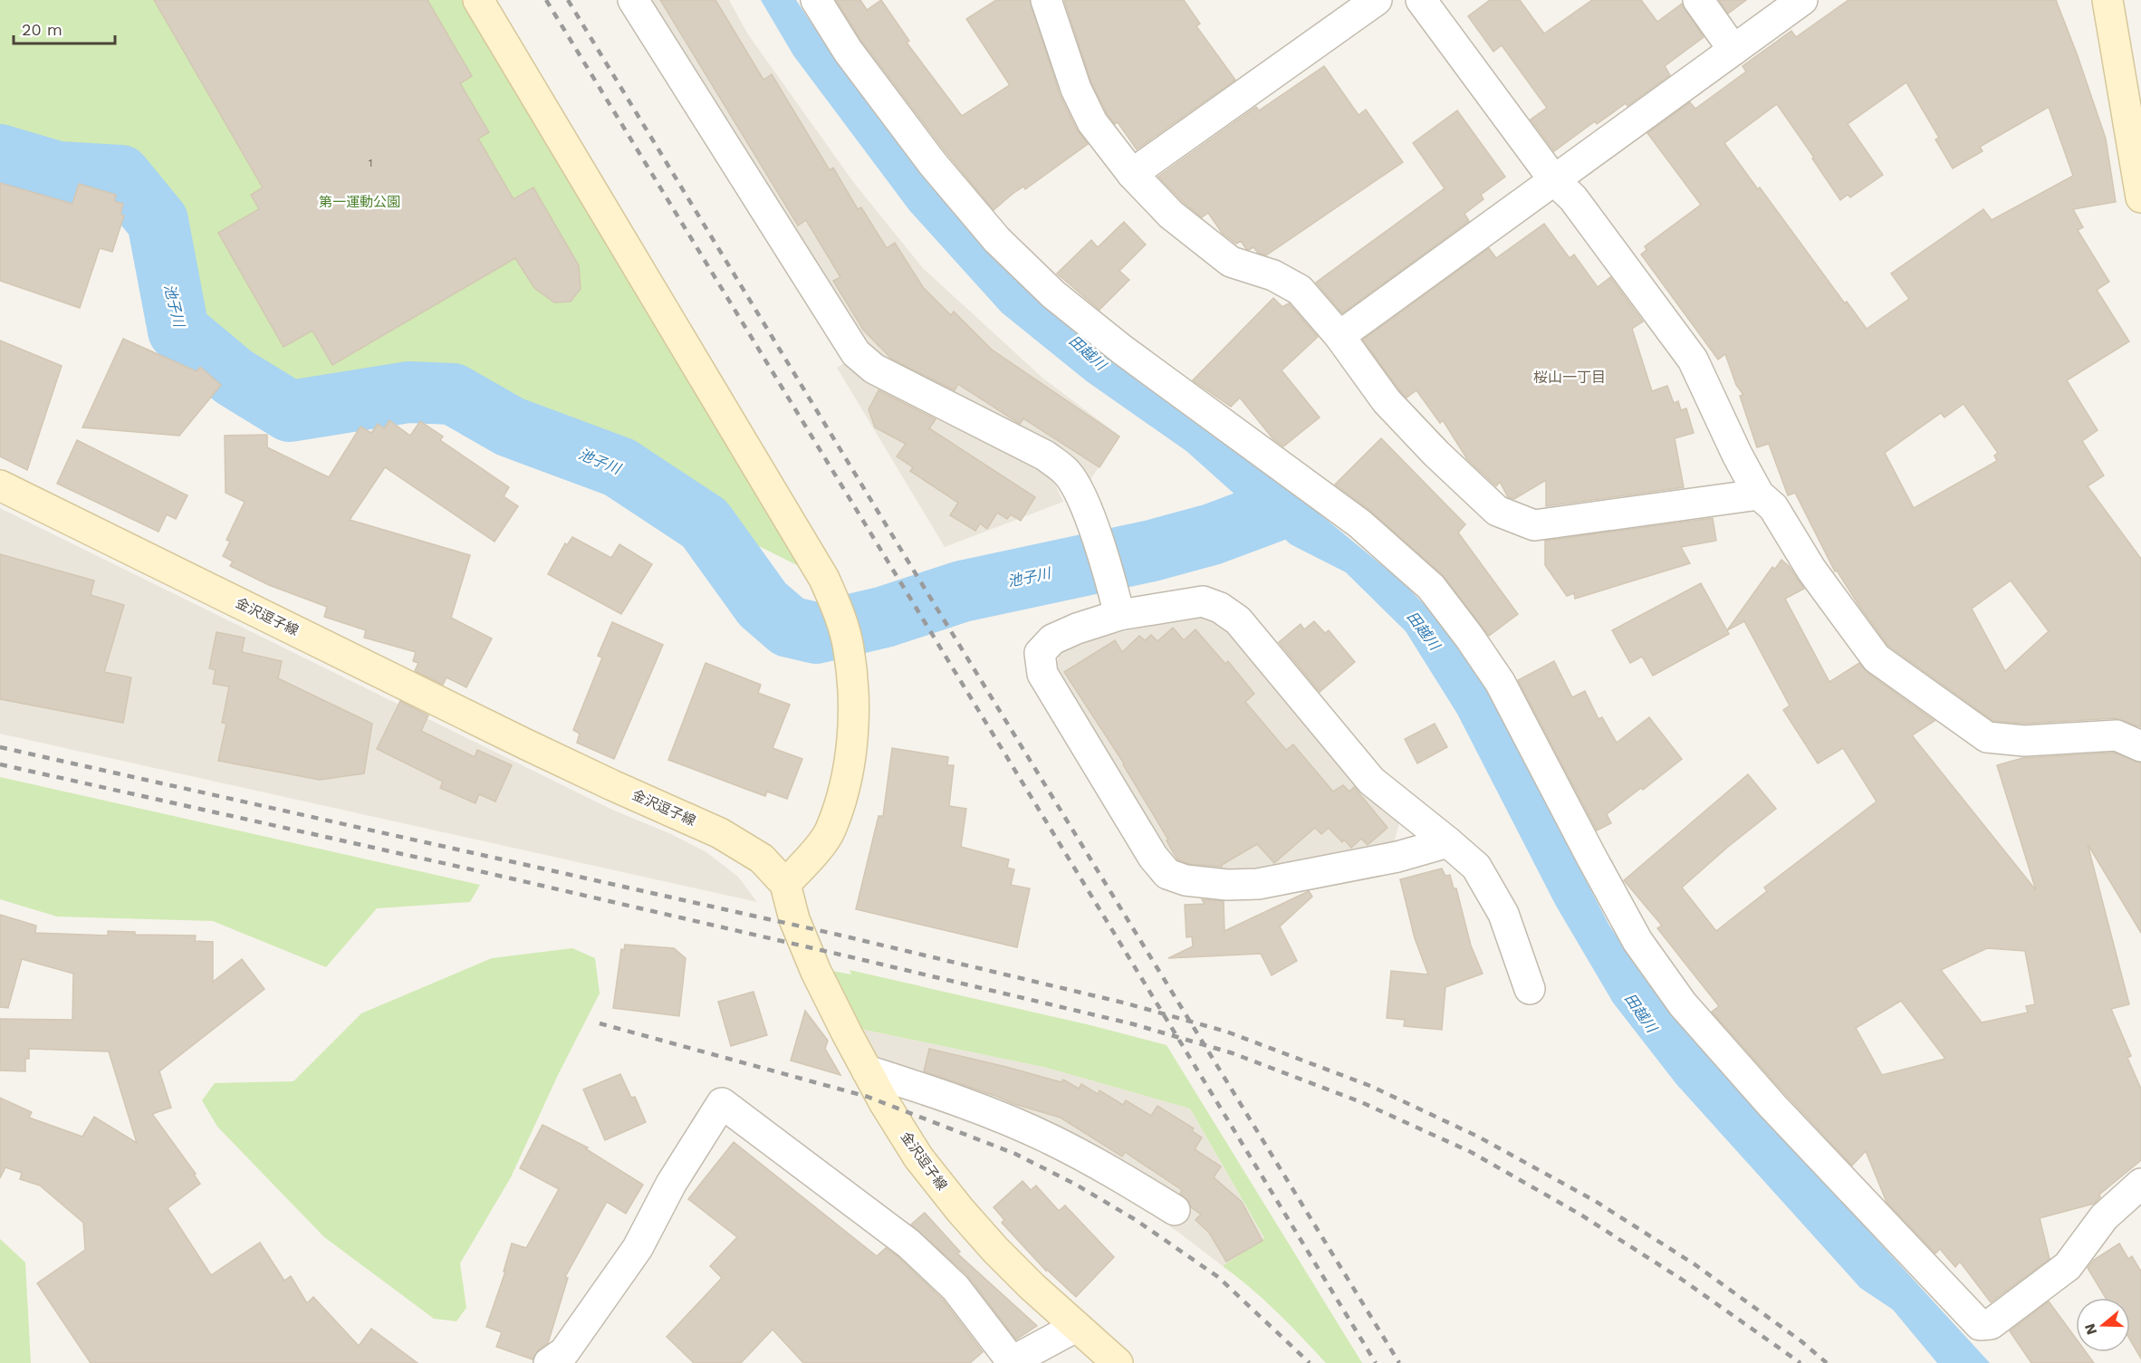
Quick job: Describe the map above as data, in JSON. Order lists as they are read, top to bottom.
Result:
{
  "streets": {
    "main road": ["金沢逗子線"]
  },
  "districts": ["桜山一丁目"],
  "water": ["池子川", "田越川"],
  "parks": ["第一運動公園"],
  "house_numbers": ["1"],
  "scale_bar": "20 m",
  "north": "left"
}
